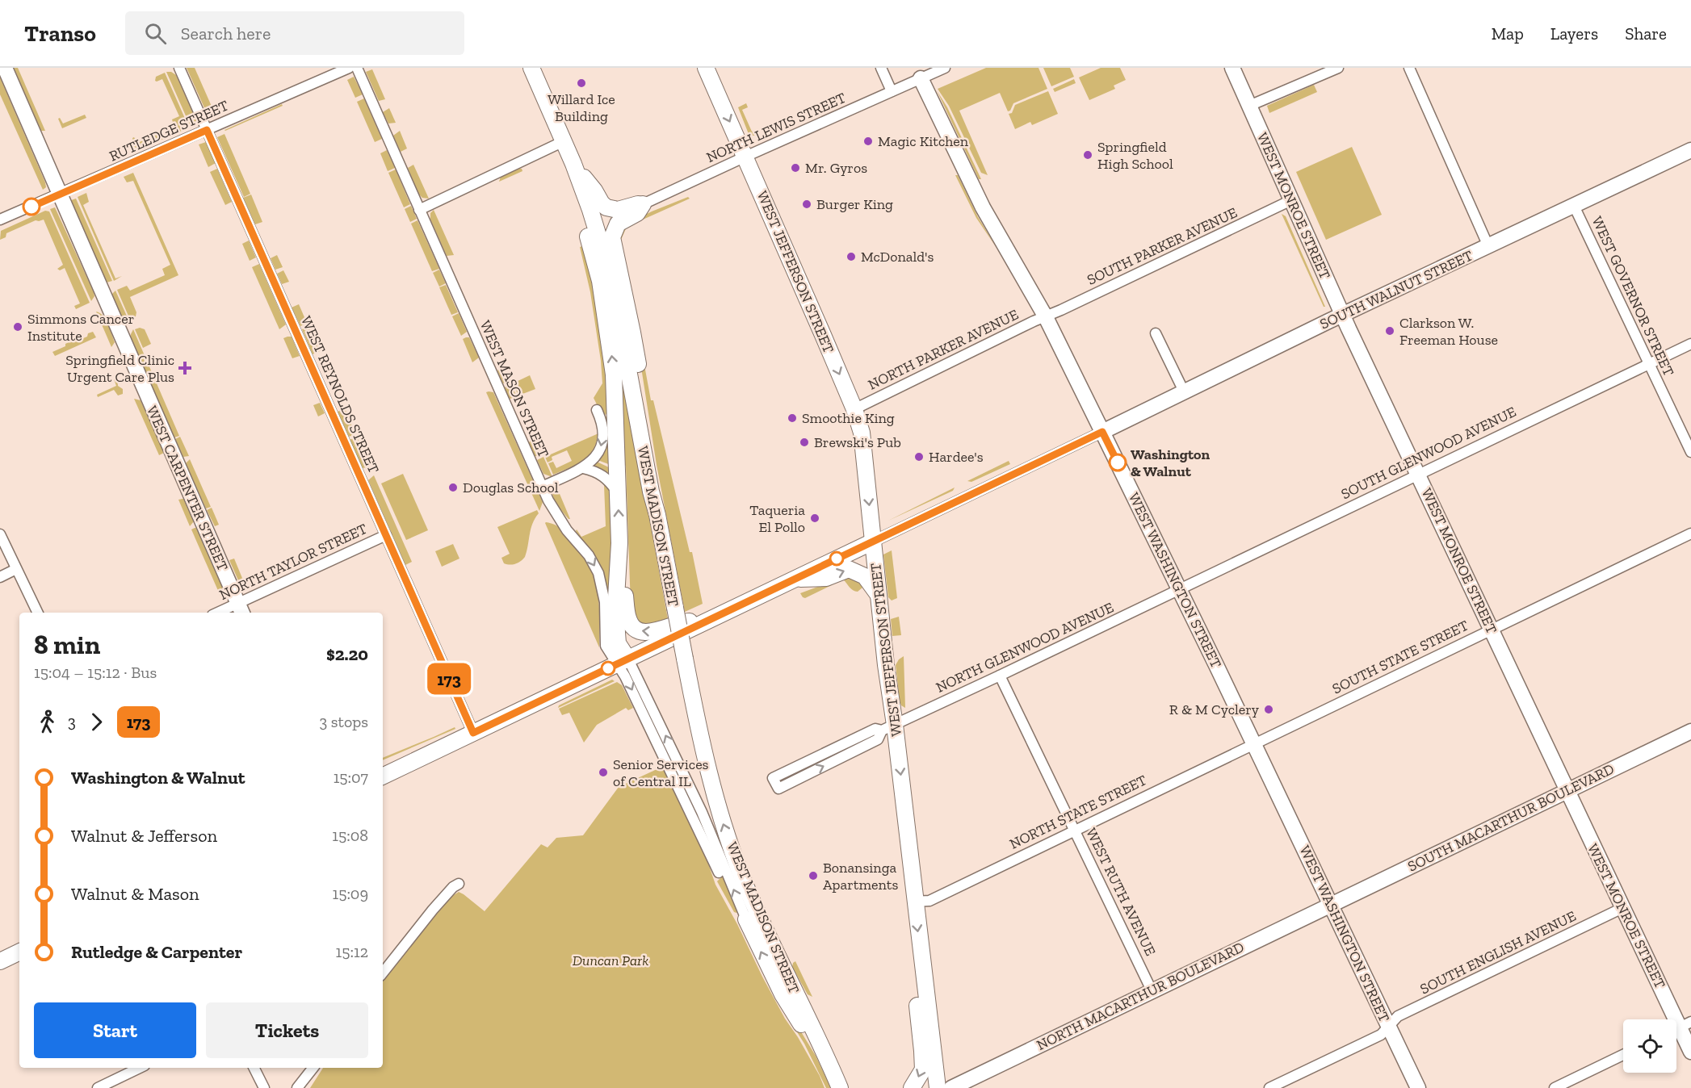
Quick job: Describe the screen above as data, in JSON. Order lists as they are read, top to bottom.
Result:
{
  "streets": {
    "main road": ["WEST JEFFERSON STREET", "WEST MADISON STREET"],
    "street": [
      "NORTH LEWIS STREET",
      "RUTLEDGE STREET",
      "WEST MONROE STREET",
      "SOUTH PARKER AVENUE",
      "SOUTH WALNUT STREET",
      "WEST GOVERNOR STREET",
      "NORTH PARKER AVENUE",
      "WEST MASON STREET",
      "WEST REYNOLDS STREET",
      "SOUTH GLENWOOD AVENUE",
      "WEST CARPENTER STREET",
      "NORTH TAYLOR STREET",
      "WEST WASHINGTON STREET",
      "NORTH GLENWOOD AVENUE",
      "SOUTH STATE STREET",
      "NORTH STATE STREET",
      "SOUTH MACARTHUR BOULEVARD",
      "WEST RUTH AVENUE",
      "SOUTH ENGLISH AVENUE",
      "NORTH MACARTHUR BOULEVARD"
    ]
  },
  "crossings": [
    ["NORTH LEWIS STREET", "WEST JEFFERSON STREET"],
    ["NORTH LEWIS STREET", "WEST WASHINGTON STREET"],
    ["RUTLEDGE STREET", "WEST REYNOLDS STREET"],
    ["RUTLEDGE STREET", "WEST CARPENTER STREET"],
    ["WEST MONROE STREET", "SOUTH PARKER AVENUE"],
    ["WEST MONROE STREET", "SOUTH WALNUT STREET"],
    ["WEST MONROE STREET", "SOUTH GLENWOOD AVENUE"],
    ["WEST MONROE STREET", "SOUTH STATE STREET"],
    ["WEST MONROE STREET", "SOUTH MACARTHUR BOULEVARD"],
    ["WEST MONROE STREET", "SOUTH ENGLISH AVENUE"],
    ["SOUTH PARKER AVENUE", "NORTH PARKER AVENUE"],
    ["SOUTH PARKER AVENUE", "WEST WASHINGTON STREET"],
    ["WEST JEFFERSON STREET", "NORTH PARKER AVENUE"],
    ["WEST JEFFERSON STREET", "NORTH GLENWOOD AVENUE"],
    ["WEST JEFFERSON STREET", "NORTH STATE STREET"],
    ["SOUTH WALNUT STREET", "WEST GOVERNOR STREET"],
    ["SOUTH WALNUT STREET", "WEST WASHINGTON STREET"],
    ["WEST GOVERNOR STREET", "SOUTH GLENWOOD AVENUE"],
    ["NORTH PARKER AVENUE", "WEST WASHINGTON STREET"],
    ["WEST REYNOLDS STREET", "NORTH TAYLOR STREET"],
    ["SOUTH GLENWOOD AVENUE", "WEST WASHINGTON STREET"],
    ["SOUTH GLENWOOD AVENUE", "NORTH GLENWOOD AVENUE"],
    ["WEST CARPENTER STREET", "NORTH TAYLOR STREET"],
    ["WEST WASHINGTON STREET", "NORTH GLENWOOD AVENUE"],
    ["WEST WASHINGTON STREET", "SOUTH STATE STREET"],
    ["WEST WASHINGTON STREET", "NORTH STATE STREET"],
    ["WEST WASHINGTON STREET", "SOUTH MACARTHUR BOULEVARD"],
    ["WEST WASHINGTON STREET", "SOUTH ENGLISH AVENUE"],
    ["WEST WASHINGTON STREET", "NORTH MACARTHUR BOULEVARD"],
    ["NORTH GLENWOOD AVENUE", "WEST RUTH AVENUE"],
    ["SOUTH STATE STREET", "NORTH STATE STREET"],
    ["NORTH STATE STREET", "WEST RUTH AVENUE"],
    ["SOUTH MACARTHUR BOULEVARD", "NORTH MACARTHUR BOULEVARD"],
    ["WEST RUTH AVENUE", "NORTH MACARTHUR BOULEVARD"]
  ],
  "one_way": ["WEST JEFFERSON STREET"],
  "parks": ["Duncan Park"],
  "places": {
    "other": [
      "Willard Ice Building",
      "Magic Kitchen",
      "Springfield High School",
      "Mr. Gyros",
      "Burger King",
      "McDonald's",
      "Simmons Cancer Institute",
      "Clarkson W. Freeman House",
      "Smoothie King",
      "Brewski's Pub",
      "Hardee's",
      "Washington & Walnut",
      "Douglas School",
      "Taqueria El Pollo",
      "R & M Cyclery",
      "Senior Services of Central IL",
      "Bonansinga Apartments"
    ],
    "health": ["Springfield Clinic Urgent Care Plus"]
  },
  "lines": ["bus line 173"],
  "page": {
    "header": "Transo",
    "search": "Search here",
    "nav": ["Map", "Layers", "Share"],
    "on_map": "173",
    "heading": ["8 min", "15:04 – 15:12 · Bus", "$2.20"],
    "legs": ["3", "173", "3 stops"],
    "list": [
      {
        "name": "Washington & Walnut",
        "value": "15:07"
      },
      {
        "name": "Walnut & Jefferson",
        "value": "15:08"
      },
      {
        "name": "Walnut & Mason",
        "value": "15:09"
      },
      {
        "name": "Rutledge & Carpenter",
        "value": "15:12"
      }
    ],
    "buttons": ["Start", "Tickets"]
  }
}
